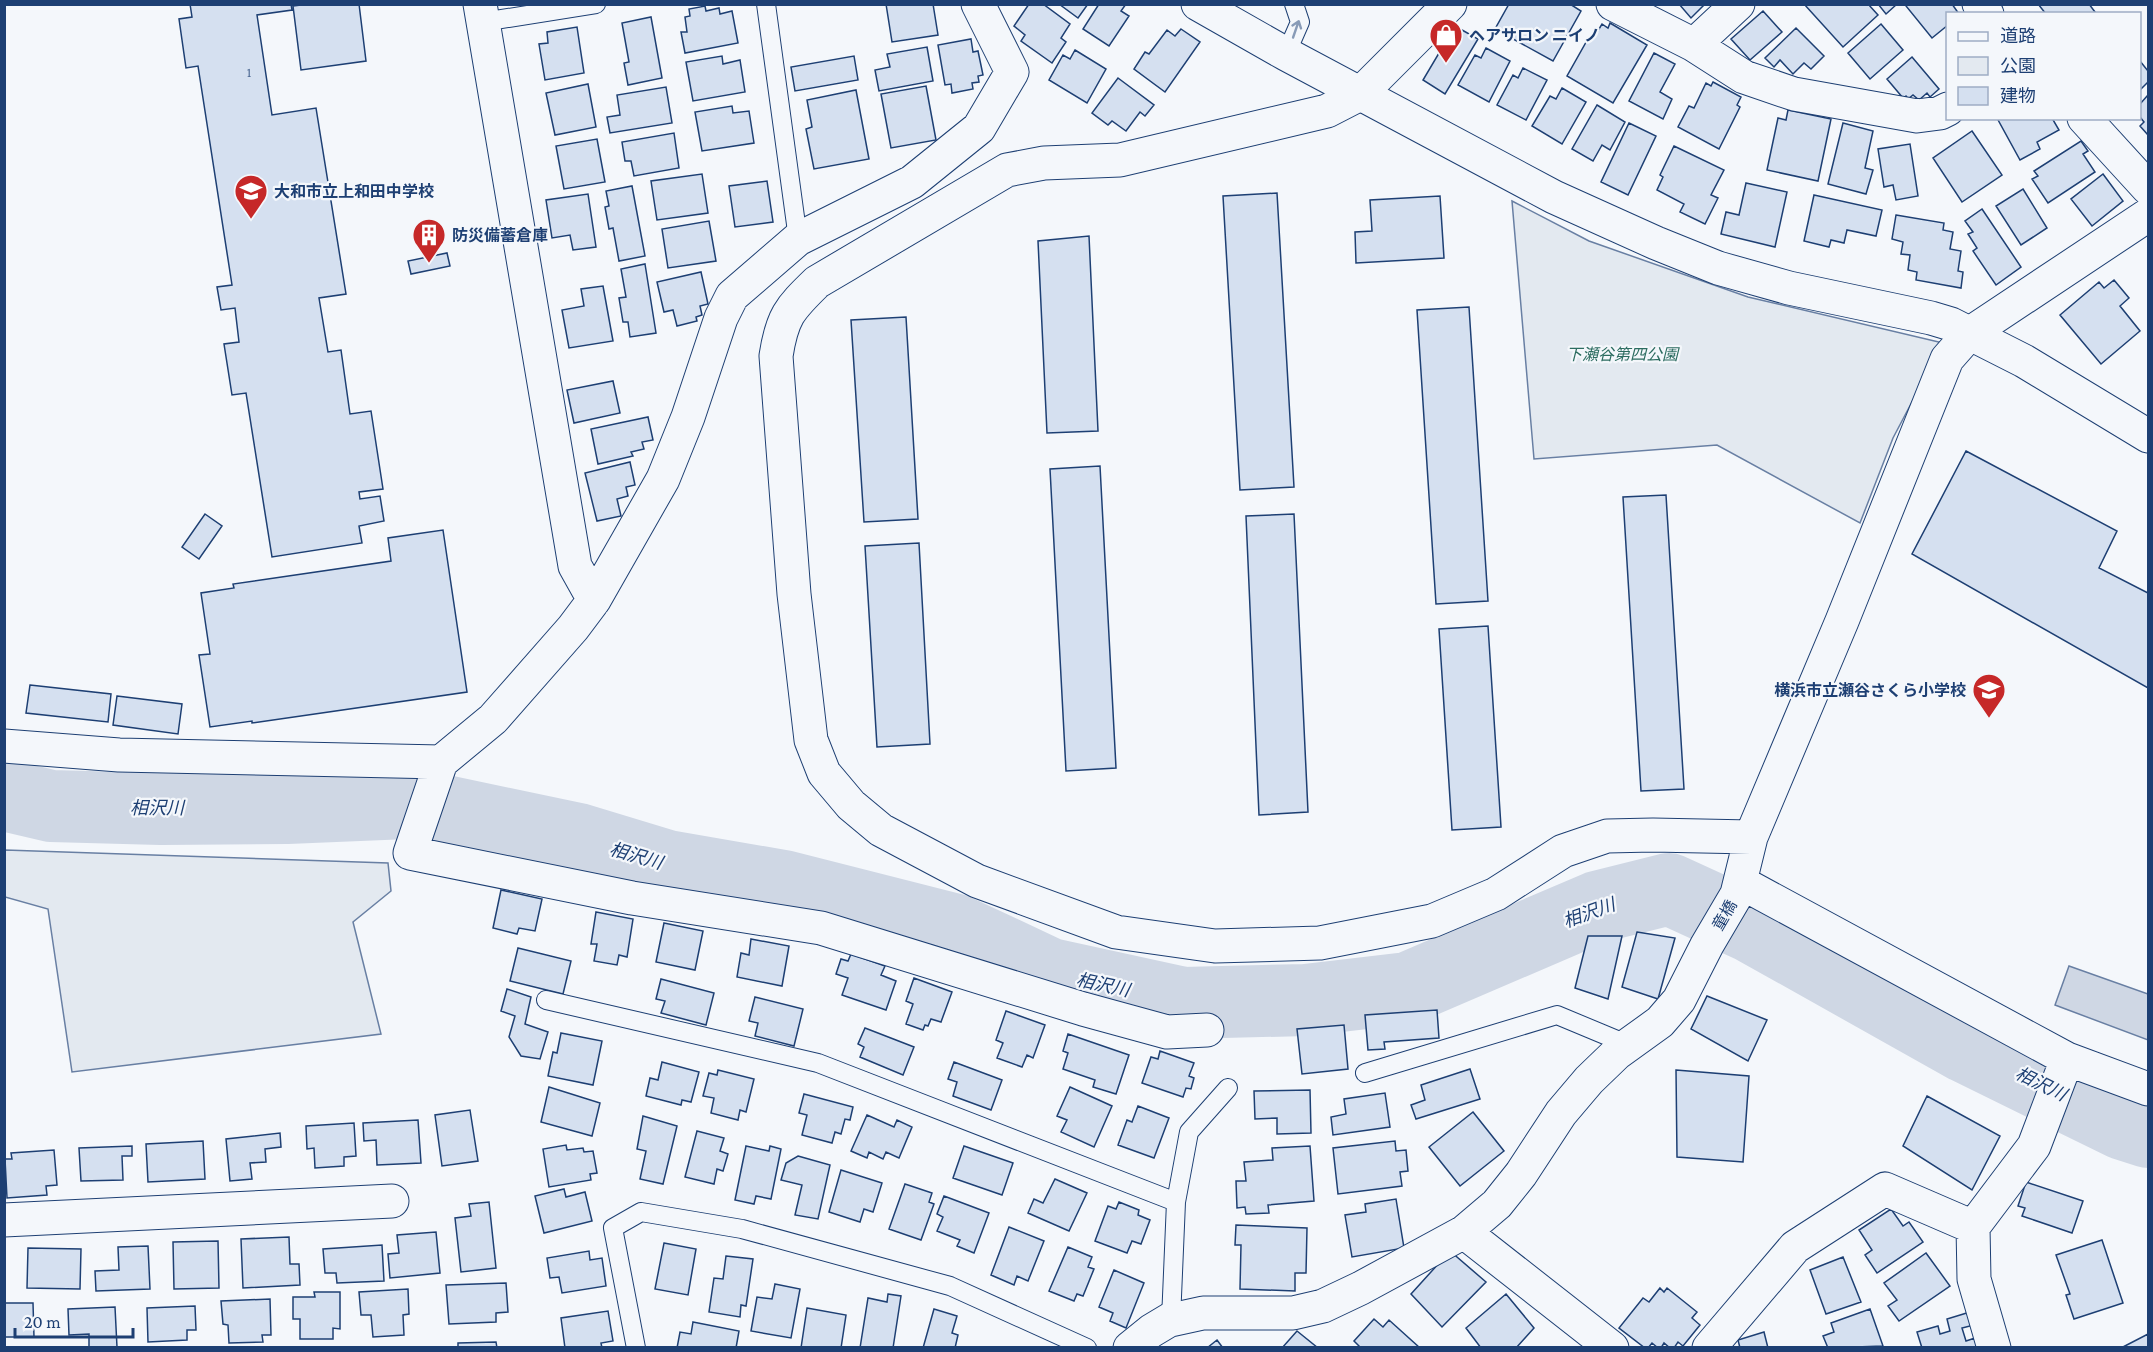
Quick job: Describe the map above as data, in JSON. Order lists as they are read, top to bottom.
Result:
{
  "streets": {
    "street": ["童橋"]
  },
  "water": ["相沢川"],
  "parks": ["下瀬谷第四公園"],
  "places": {
    "shop": ["ヘアサロン ニイノ"],
    "school or university": ["大和市立上和田中学校", "横浜市立瀬谷さくら小学校"],
    "building": ["防災備蓄倉庫"]
  },
  "house_numbers": ["1"],
  "legend": ["道路", "公園", "建物"],
  "scale_bar": "20 m"
}
